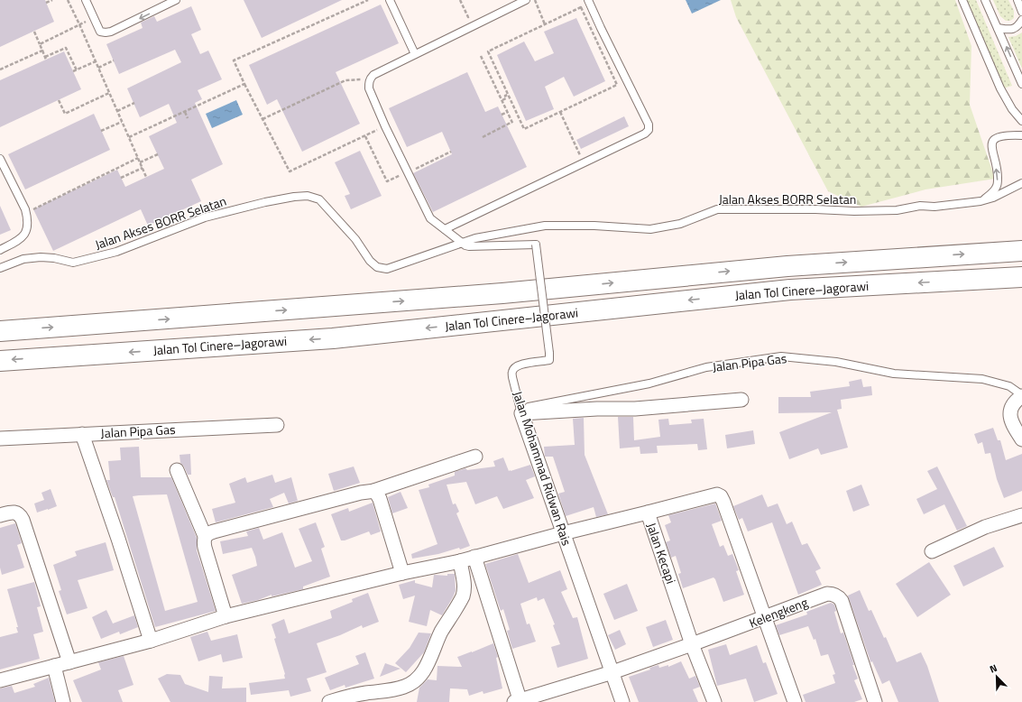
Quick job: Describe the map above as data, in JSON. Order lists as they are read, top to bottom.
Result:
{
  "streets": {
    "highway": ["Jalan Tol Cinere–Jagorawi"],
    "street": [
      "Jalan Pipa Gas",
      "Jalan Mohammad Ridwan Rais",
      "Jalan Kecapi",
      "Kelengkeng"
    ],
    "lane": ["Jalan Akses BORR Selatan"]
  },
  "crossings": [
    ["Jalan Akses BORR Selatan", "Jalan Mohammad Ridwan Rais"],
    ["Jalan Pipa Gas", "Jalan Mohammad Ridwan Rais"],
    ["Jalan Mohammad Ridwan Rais", "Kelengkeng"],
    ["Jalan Kecapi", "Kelengkeng"]
  ],
  "north": "top left"
}
